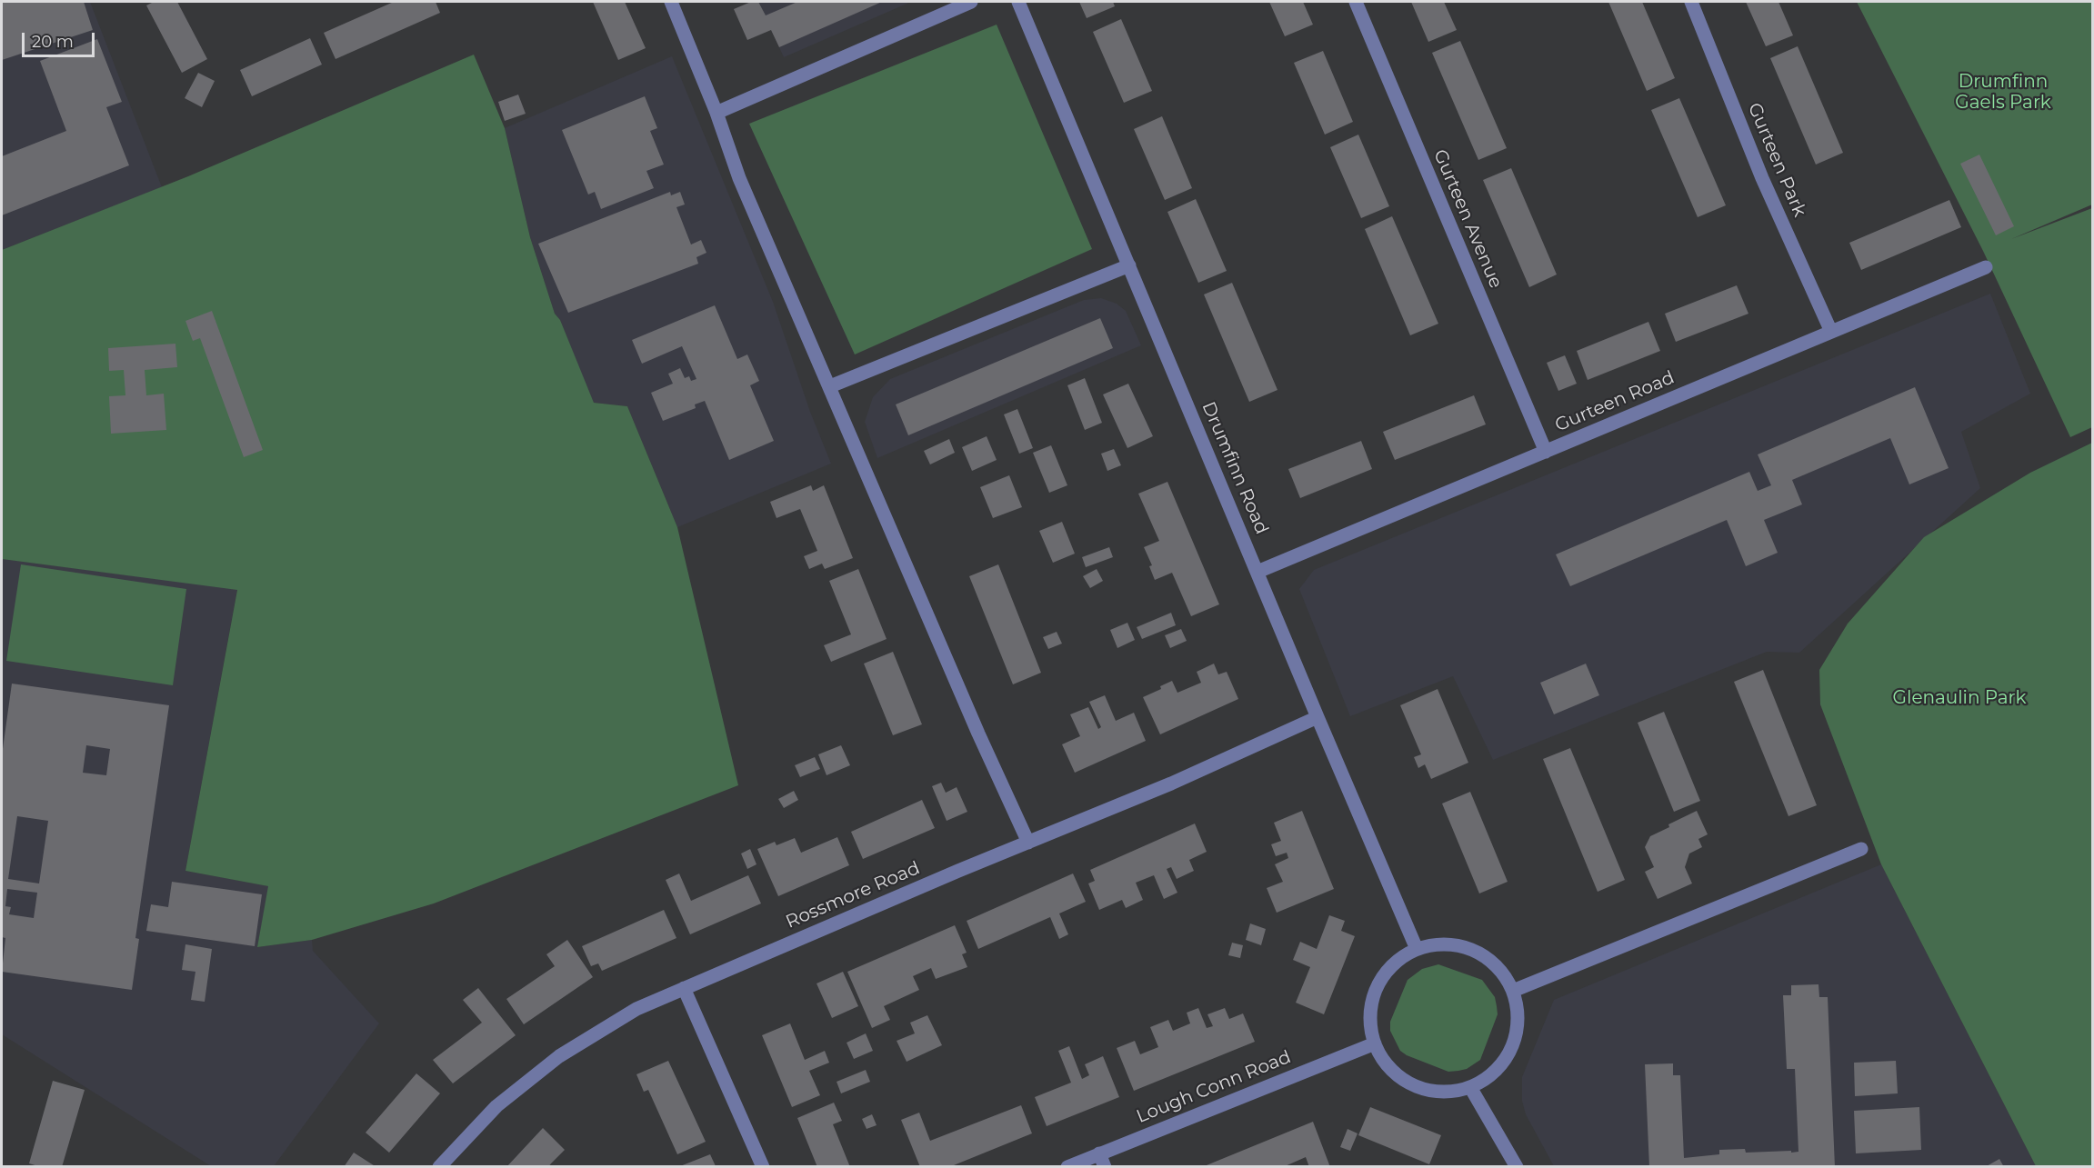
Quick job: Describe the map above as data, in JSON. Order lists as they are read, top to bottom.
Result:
{
  "streets": {
    "street": [
      "Gurteen Park",
      "Gurteen Avenue",
      "Gurteen Road",
      "Drumfinn Road",
      "Rossmore Road",
      "Lough Conn Road"
    ]
  },
  "crossings": [
    ["Gurteen Park", "Gurteen Road"],
    ["Gurteen Avenue", "Gurteen Road"],
    ["Gurteen Road", "Drumfinn Road"],
    ["Drumfinn Road", "Rossmore Road"],
    ["Drumfinn Road", "Lough Conn Road"]
  ],
  "parks": ["Drumfinn Gaels Park", "Glenaulin Park"],
  "scale_bar": "20 m"
}
